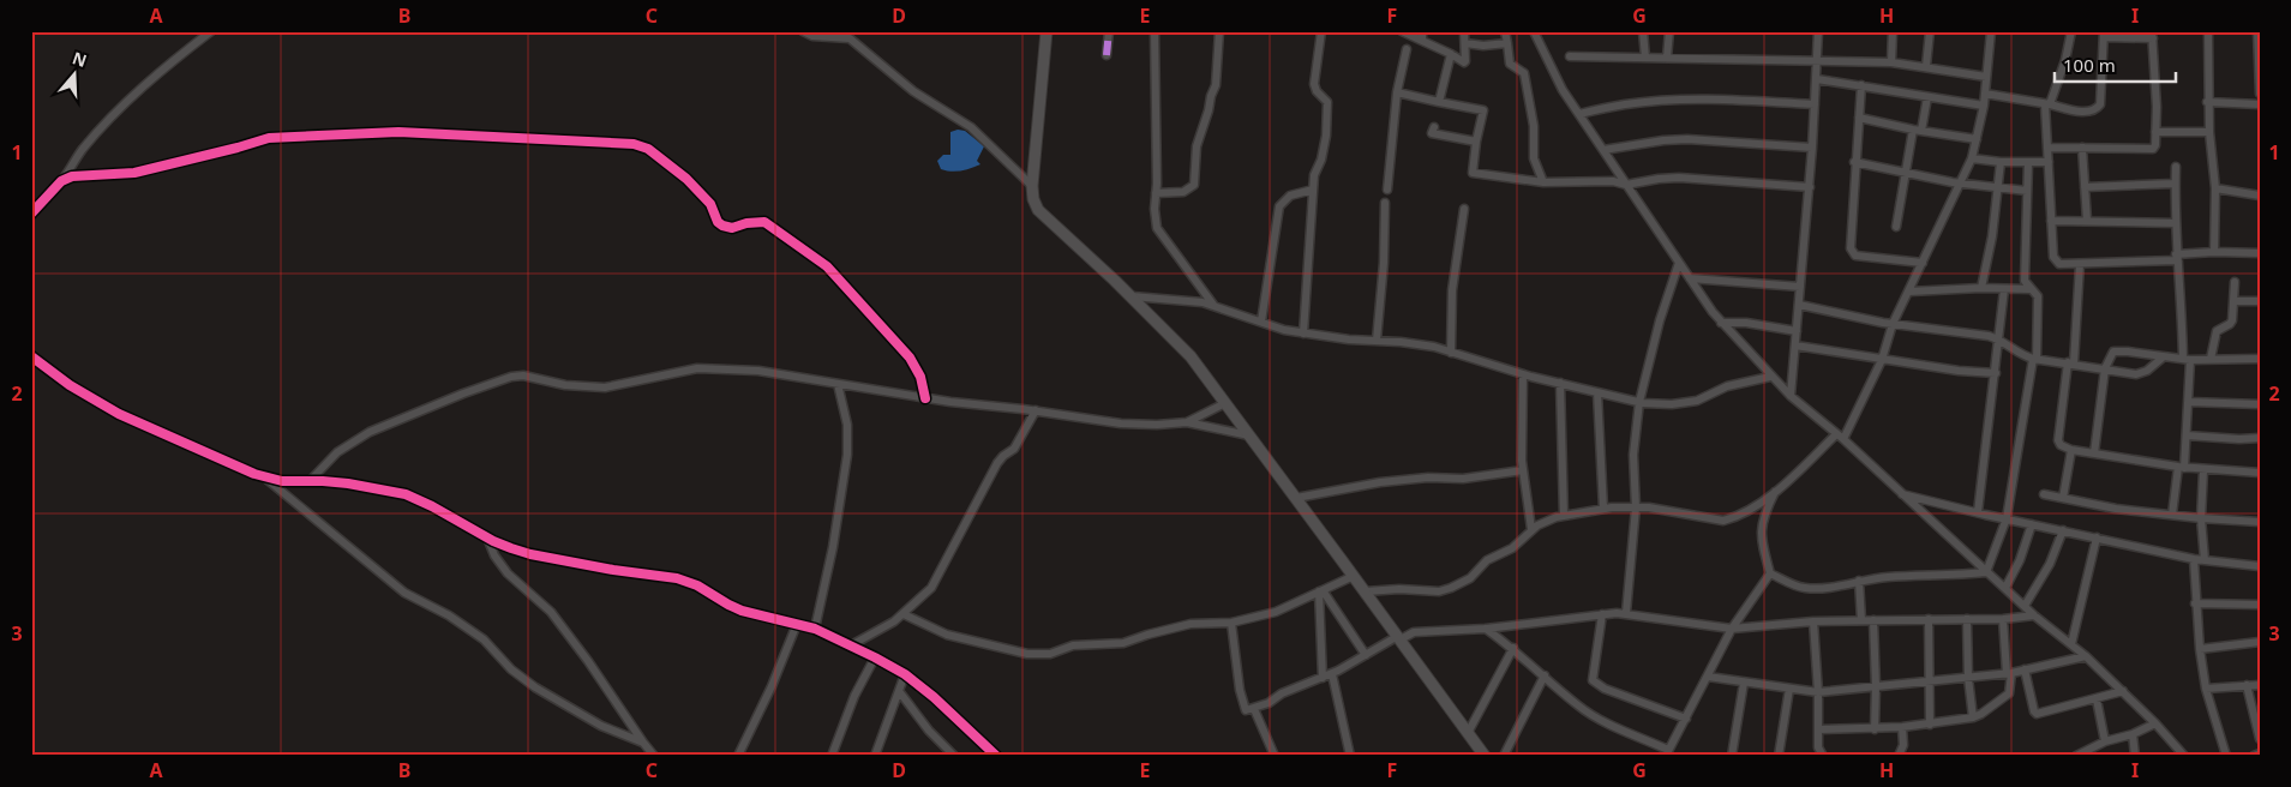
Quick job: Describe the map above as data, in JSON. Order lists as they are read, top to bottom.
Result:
{
  "scale_bar": "100 m",
  "north": "top",
  "grid": {
    "columns": [
      "A",
      "B",
      "C",
      "D",
      "E",
      "F",
      "G",
      "H",
      "I"
    ],
    "rows": ["1", "2", "3"]
  }
}
